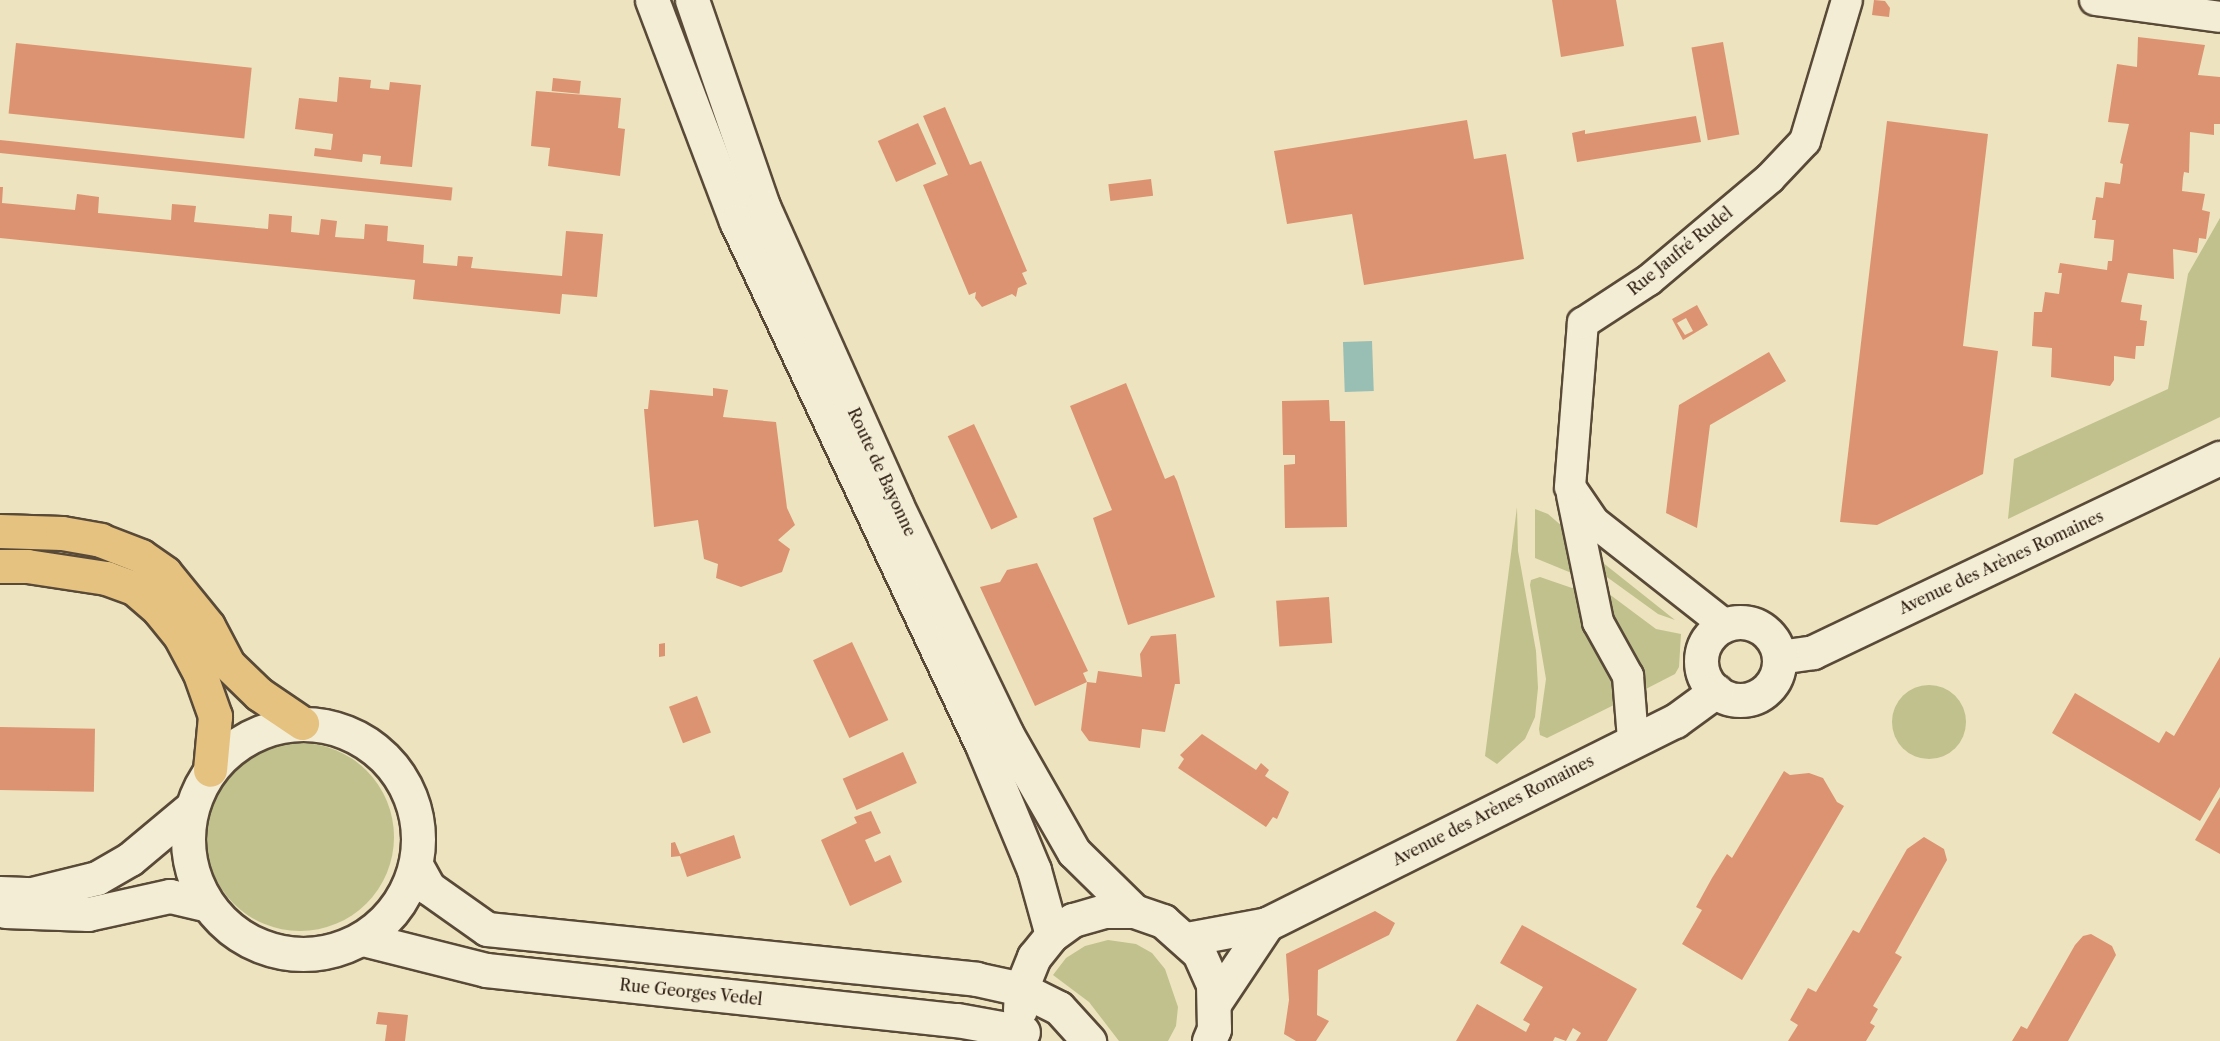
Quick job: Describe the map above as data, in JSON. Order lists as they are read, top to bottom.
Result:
{
  "streets": {
    "main road": ["Route de Bayonne", "Avenue des Arènes Romaines", "Rue Georges Vedel"],
    "street": ["Rue Jaufré Rudel"]
  }
}
